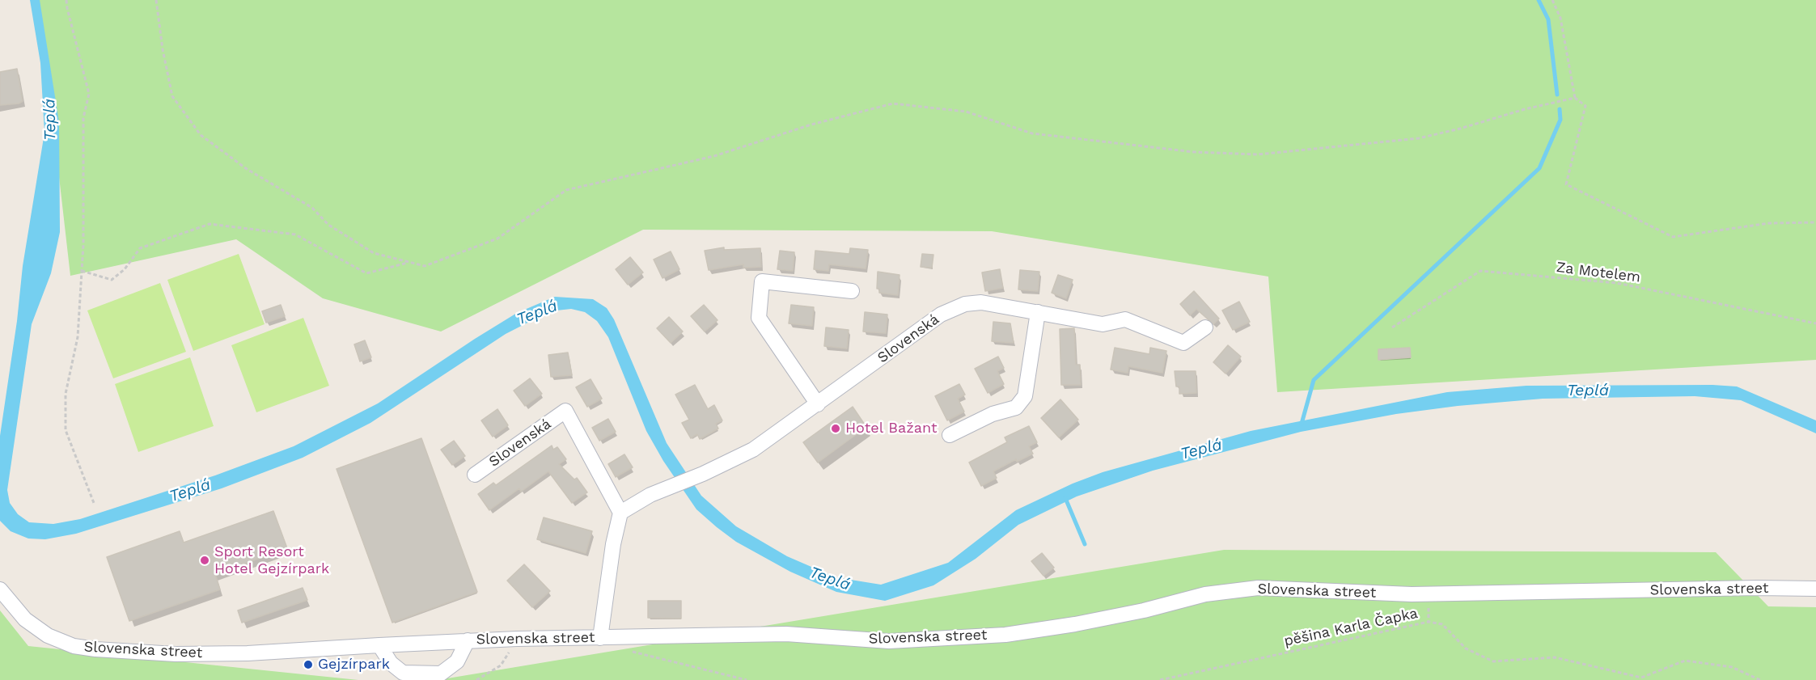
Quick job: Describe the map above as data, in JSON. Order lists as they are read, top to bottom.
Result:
{
  "streets": {
    "street": ["Slovenská", "Slovenska street"],
    "path": ["Za Motelem", "pěšina Karla Čapka"]
  },
  "water": ["Teplá"],
  "places": ["Hotel Bažant", "Sport Resort Hotel Gejzírpark", "Gejzírpark"]
}
